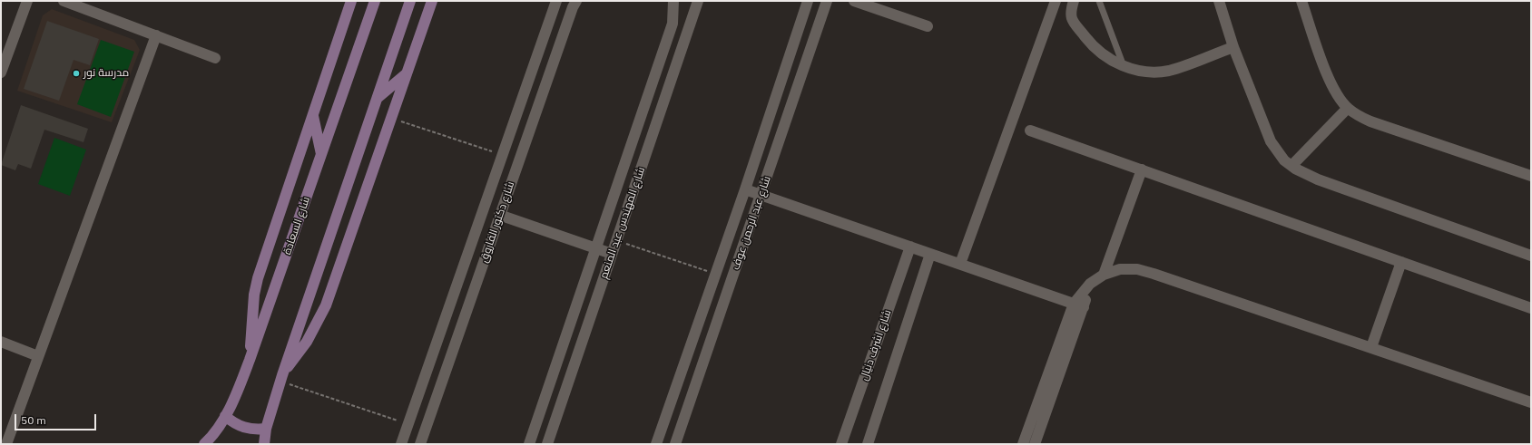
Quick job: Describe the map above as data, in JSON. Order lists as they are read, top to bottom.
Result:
{
  "streets": {
    "street": [
      "شارع دكتور الفاروق",
      "شارع المهندس عبد المنعم",
      "شارع عبد الرحمن عوف",
      "شارع السعادة",
      "شارع اشرف دنيال"
    ]
  },
  "places": ["مدرسة نور"],
  "scale_bar": "50 m"
}
